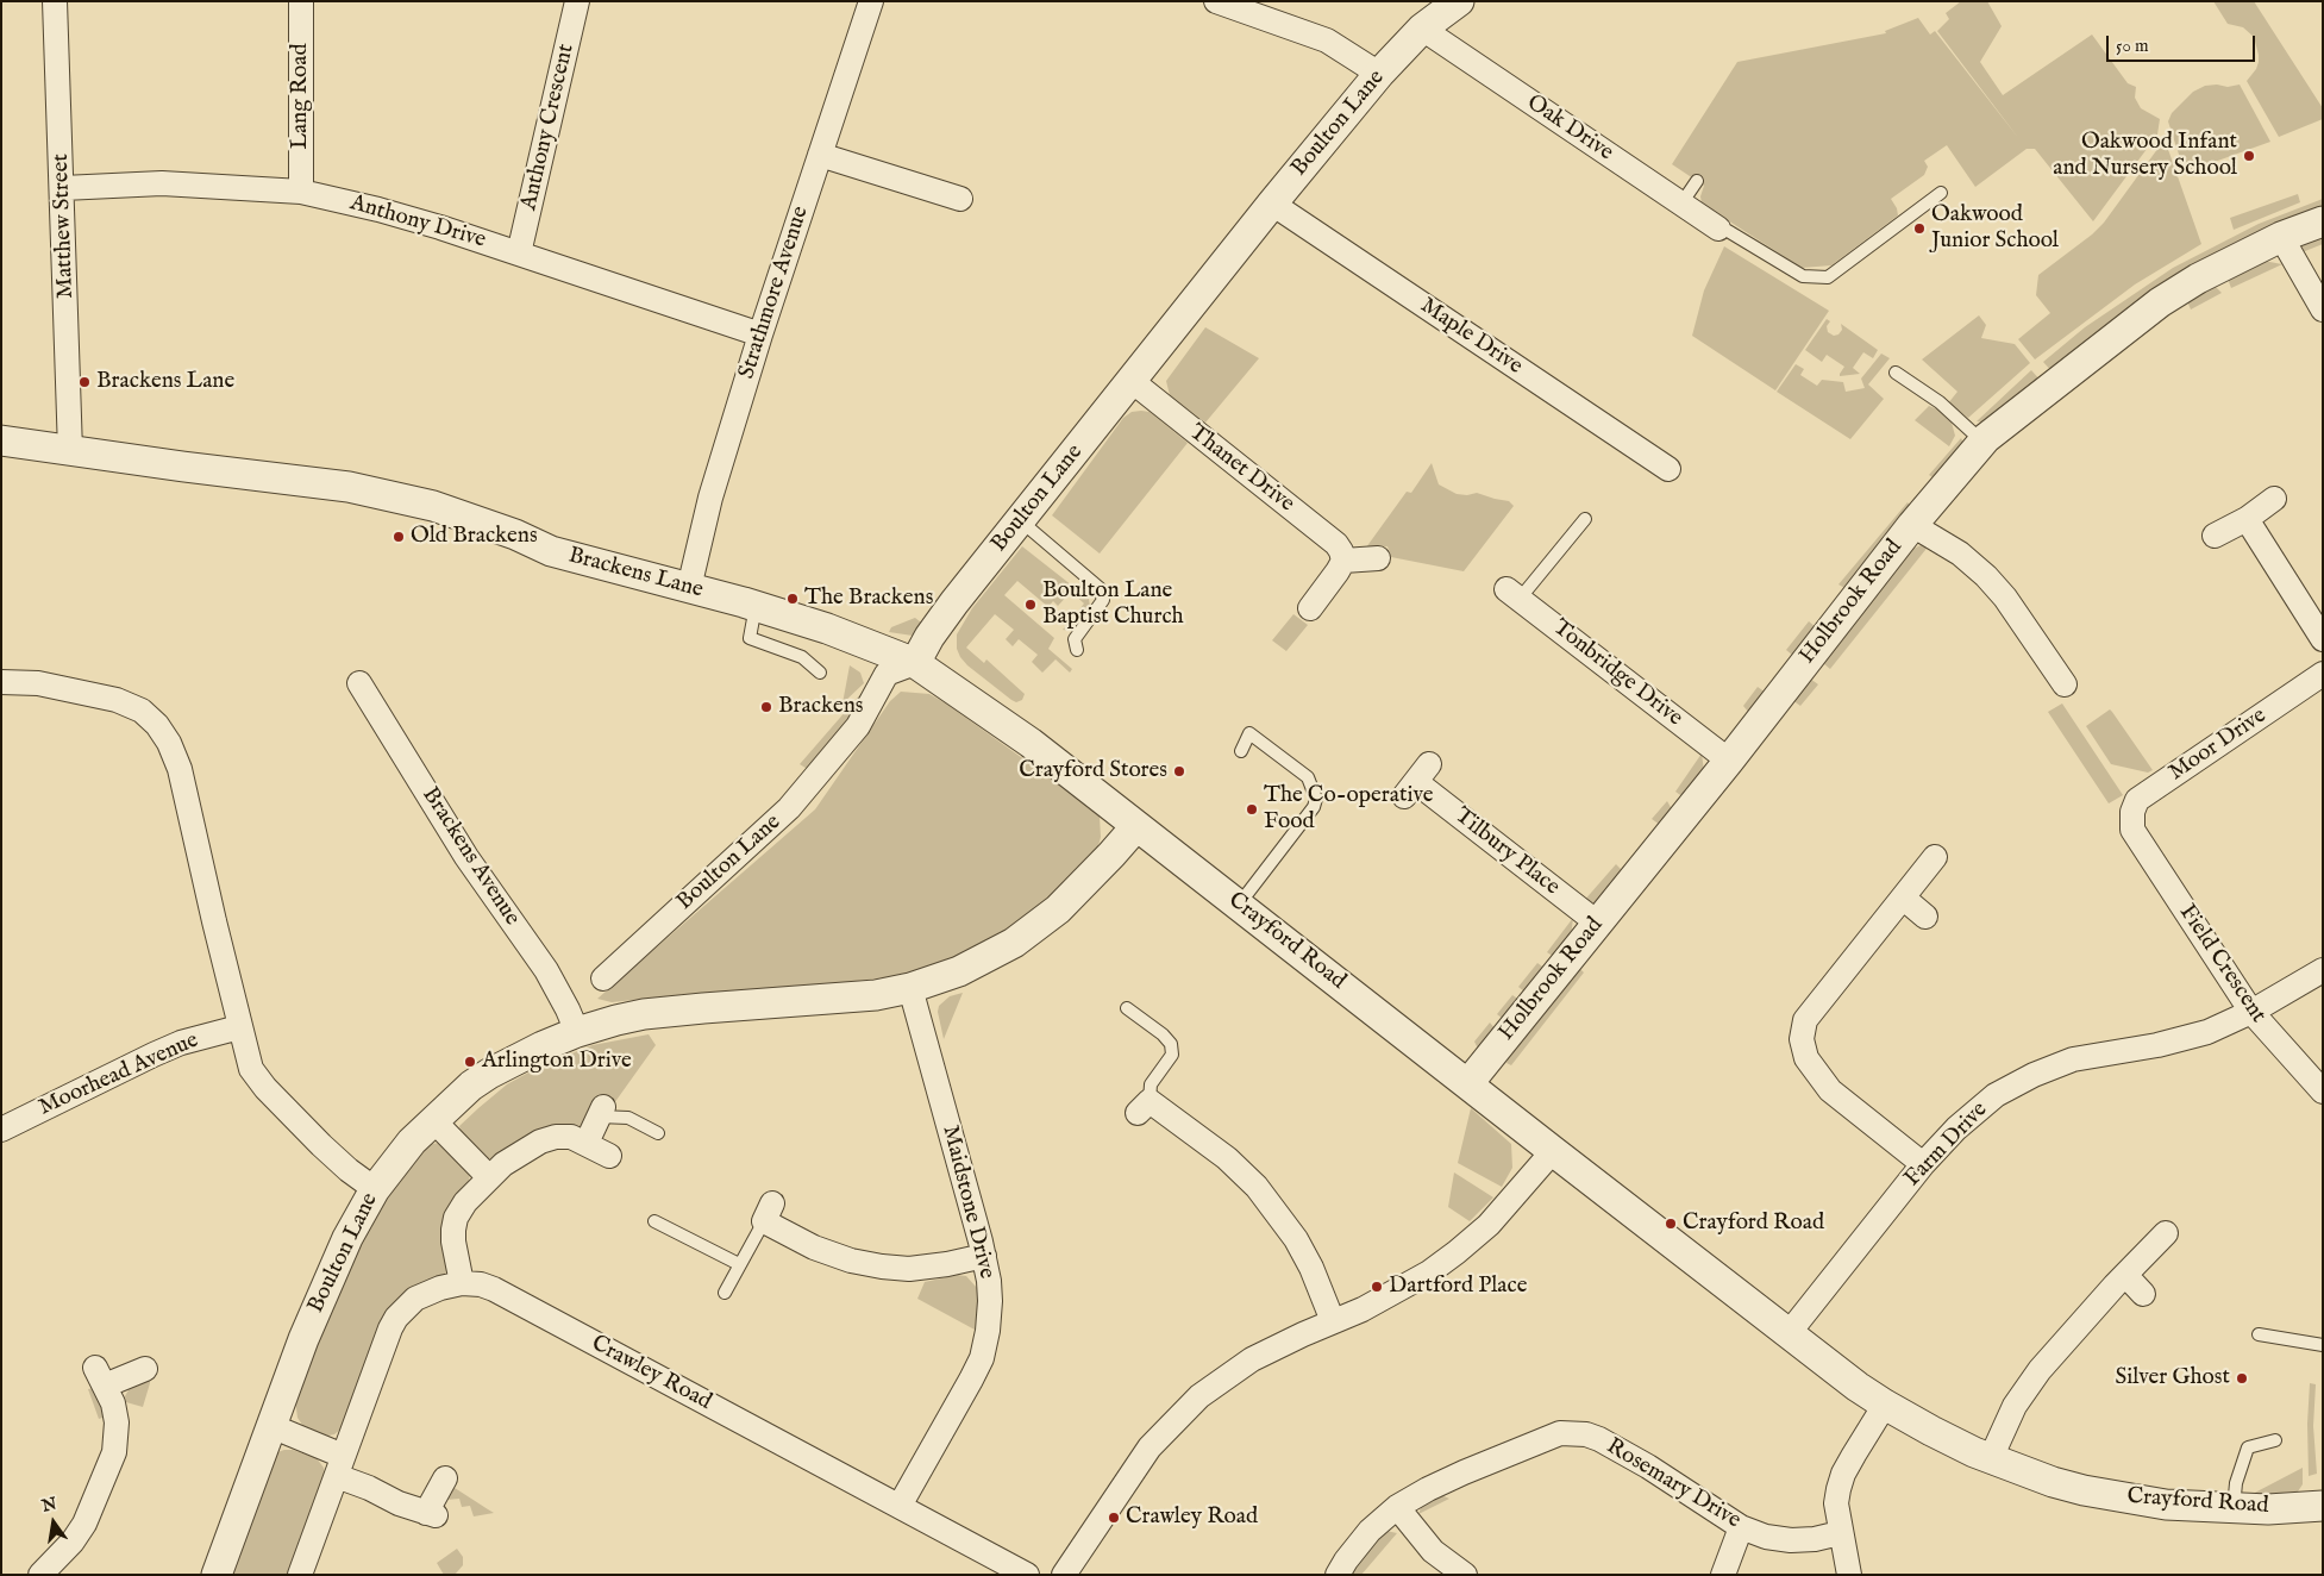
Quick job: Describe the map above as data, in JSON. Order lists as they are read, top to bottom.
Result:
{
  "streets": {
    "street": [
      "Lang Road",
      "Boulton Lane",
      "Anthony Crescent",
      "Oak Drive",
      "Anthony Drive",
      "Matthew Street",
      "Strathmore Avenue",
      "Maple Drive",
      "Thanet Drive",
      "Brackens Lane",
      "Holbrook Road",
      "Tonbridge Drive",
      "Moor Drive",
      "Tilbury Place",
      "Brackens Avenue",
      "Crayford Road",
      "Field Crescent",
      "Moorhead Avenue",
      "Farm Drive",
      "Maidstone Drive",
      "Crawley Road",
      "Rosemary Drive"
    ]
  },
  "crossings": [
    ["Lang Road", "Anthony Drive"],
    ["Boulton Lane", "Oak Drive"],
    ["Boulton Lane", "Maple Drive"],
    ["Boulton Lane", "Thanet Drive"],
    ["Boulton Lane", "Brackens Lane"],
    ["Boulton Lane", "Brackens Avenue"],
    ["Boulton Lane", "Crayford Road"],
    ["Boulton Lane", "Maidstone Drive"],
    ["Anthony Crescent", "Anthony Drive"],
    ["Anthony Drive", "Matthew Street"],
    ["Anthony Drive", "Strathmore Avenue"],
    ["Matthew Street", "Brackens Lane"],
    ["Strathmore Avenue", "Brackens Lane"],
    ["Brackens Lane", "Crayford Road"],
    ["Holbrook Road", "Tonbridge Drive"],
    ["Holbrook Road", "Tilbury Place"],
    ["Holbrook Road", "Crayford Road"],
    ["Moor Drive", "Field Crescent"],
    ["Crayford Road", "Farm Drive"],
    ["Field Crescent", "Farm Drive"],
    ["Maidstone Drive", "Crawley Road"]
  ],
  "places": [
    "Oakwood Infant and Nursery School",
    "Oakwood Junior School",
    "Brackens Lane",
    "Old Brackens",
    "The Brackens",
    "Boulton Lane Baptist Church",
    "Brackens",
    "Crayford Stores",
    "The Co-operative Food",
    "Arlington Drive",
    "Crayford Road",
    "Dartford Place",
    "Silver Ghost",
    "Crawley Road"
  ],
  "scale_bar": "50 m",
  "north": "top"
}
